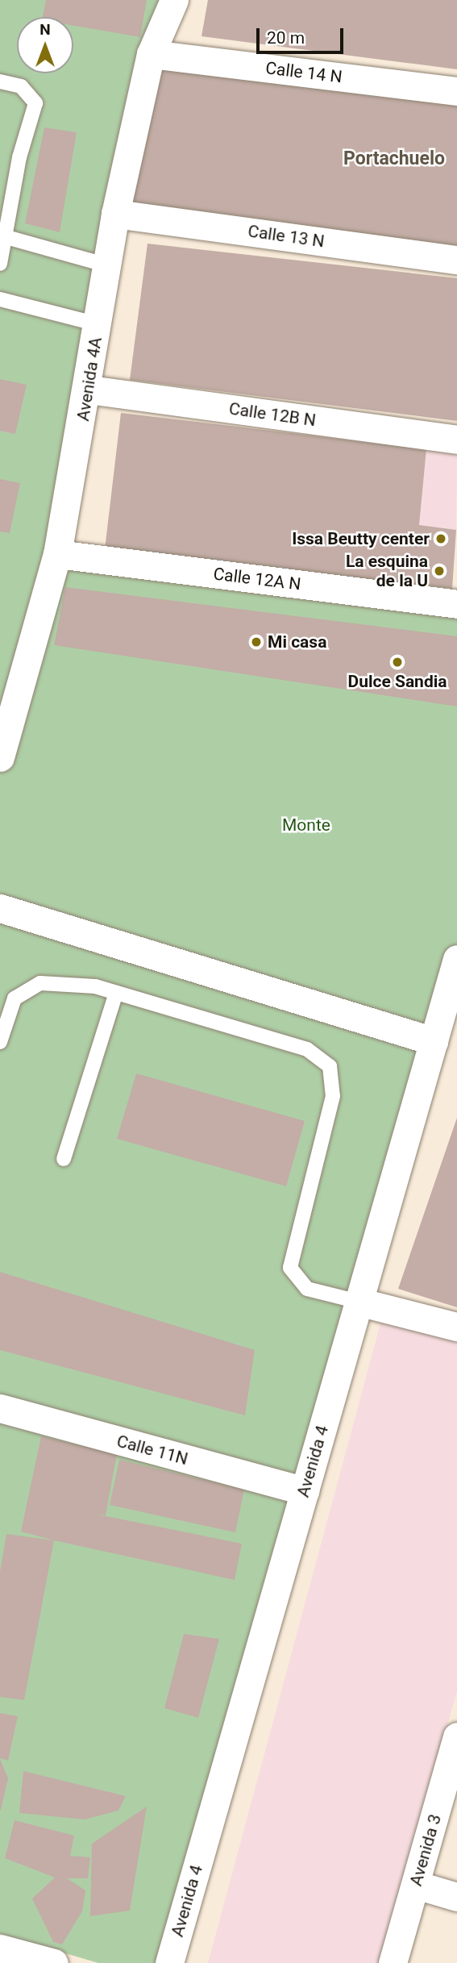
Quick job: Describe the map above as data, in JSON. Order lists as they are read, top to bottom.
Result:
{
  "streets": {
    "street": [
      "Calle 14 N",
      "Calle 13 N",
      "Avenida 4A",
      "Calle 12B N",
      "Calle 12A N",
      "Calle 11N",
      "Avenida 4",
      "Avenida 3"
    ]
  },
  "crossings": [
    ["Calle 14 N", "Avenida 4A"],
    ["Calle 13 N", "Avenida 4A"],
    ["Avenida 4A", "Calle 12B N"],
    ["Avenida 4A", "Calle 12A N"],
    ["Calle 11N", "Avenida 4"]
  ],
  "districts": ["Portachuelo"],
  "parks": ["Monte"],
  "places": [
    "Issa Beutty center",
    "La esquina de la U",
    "Mi casa",
    "Dulce Sandia"
  ],
  "scale_bar": "20 m",
  "north": "top"
}
